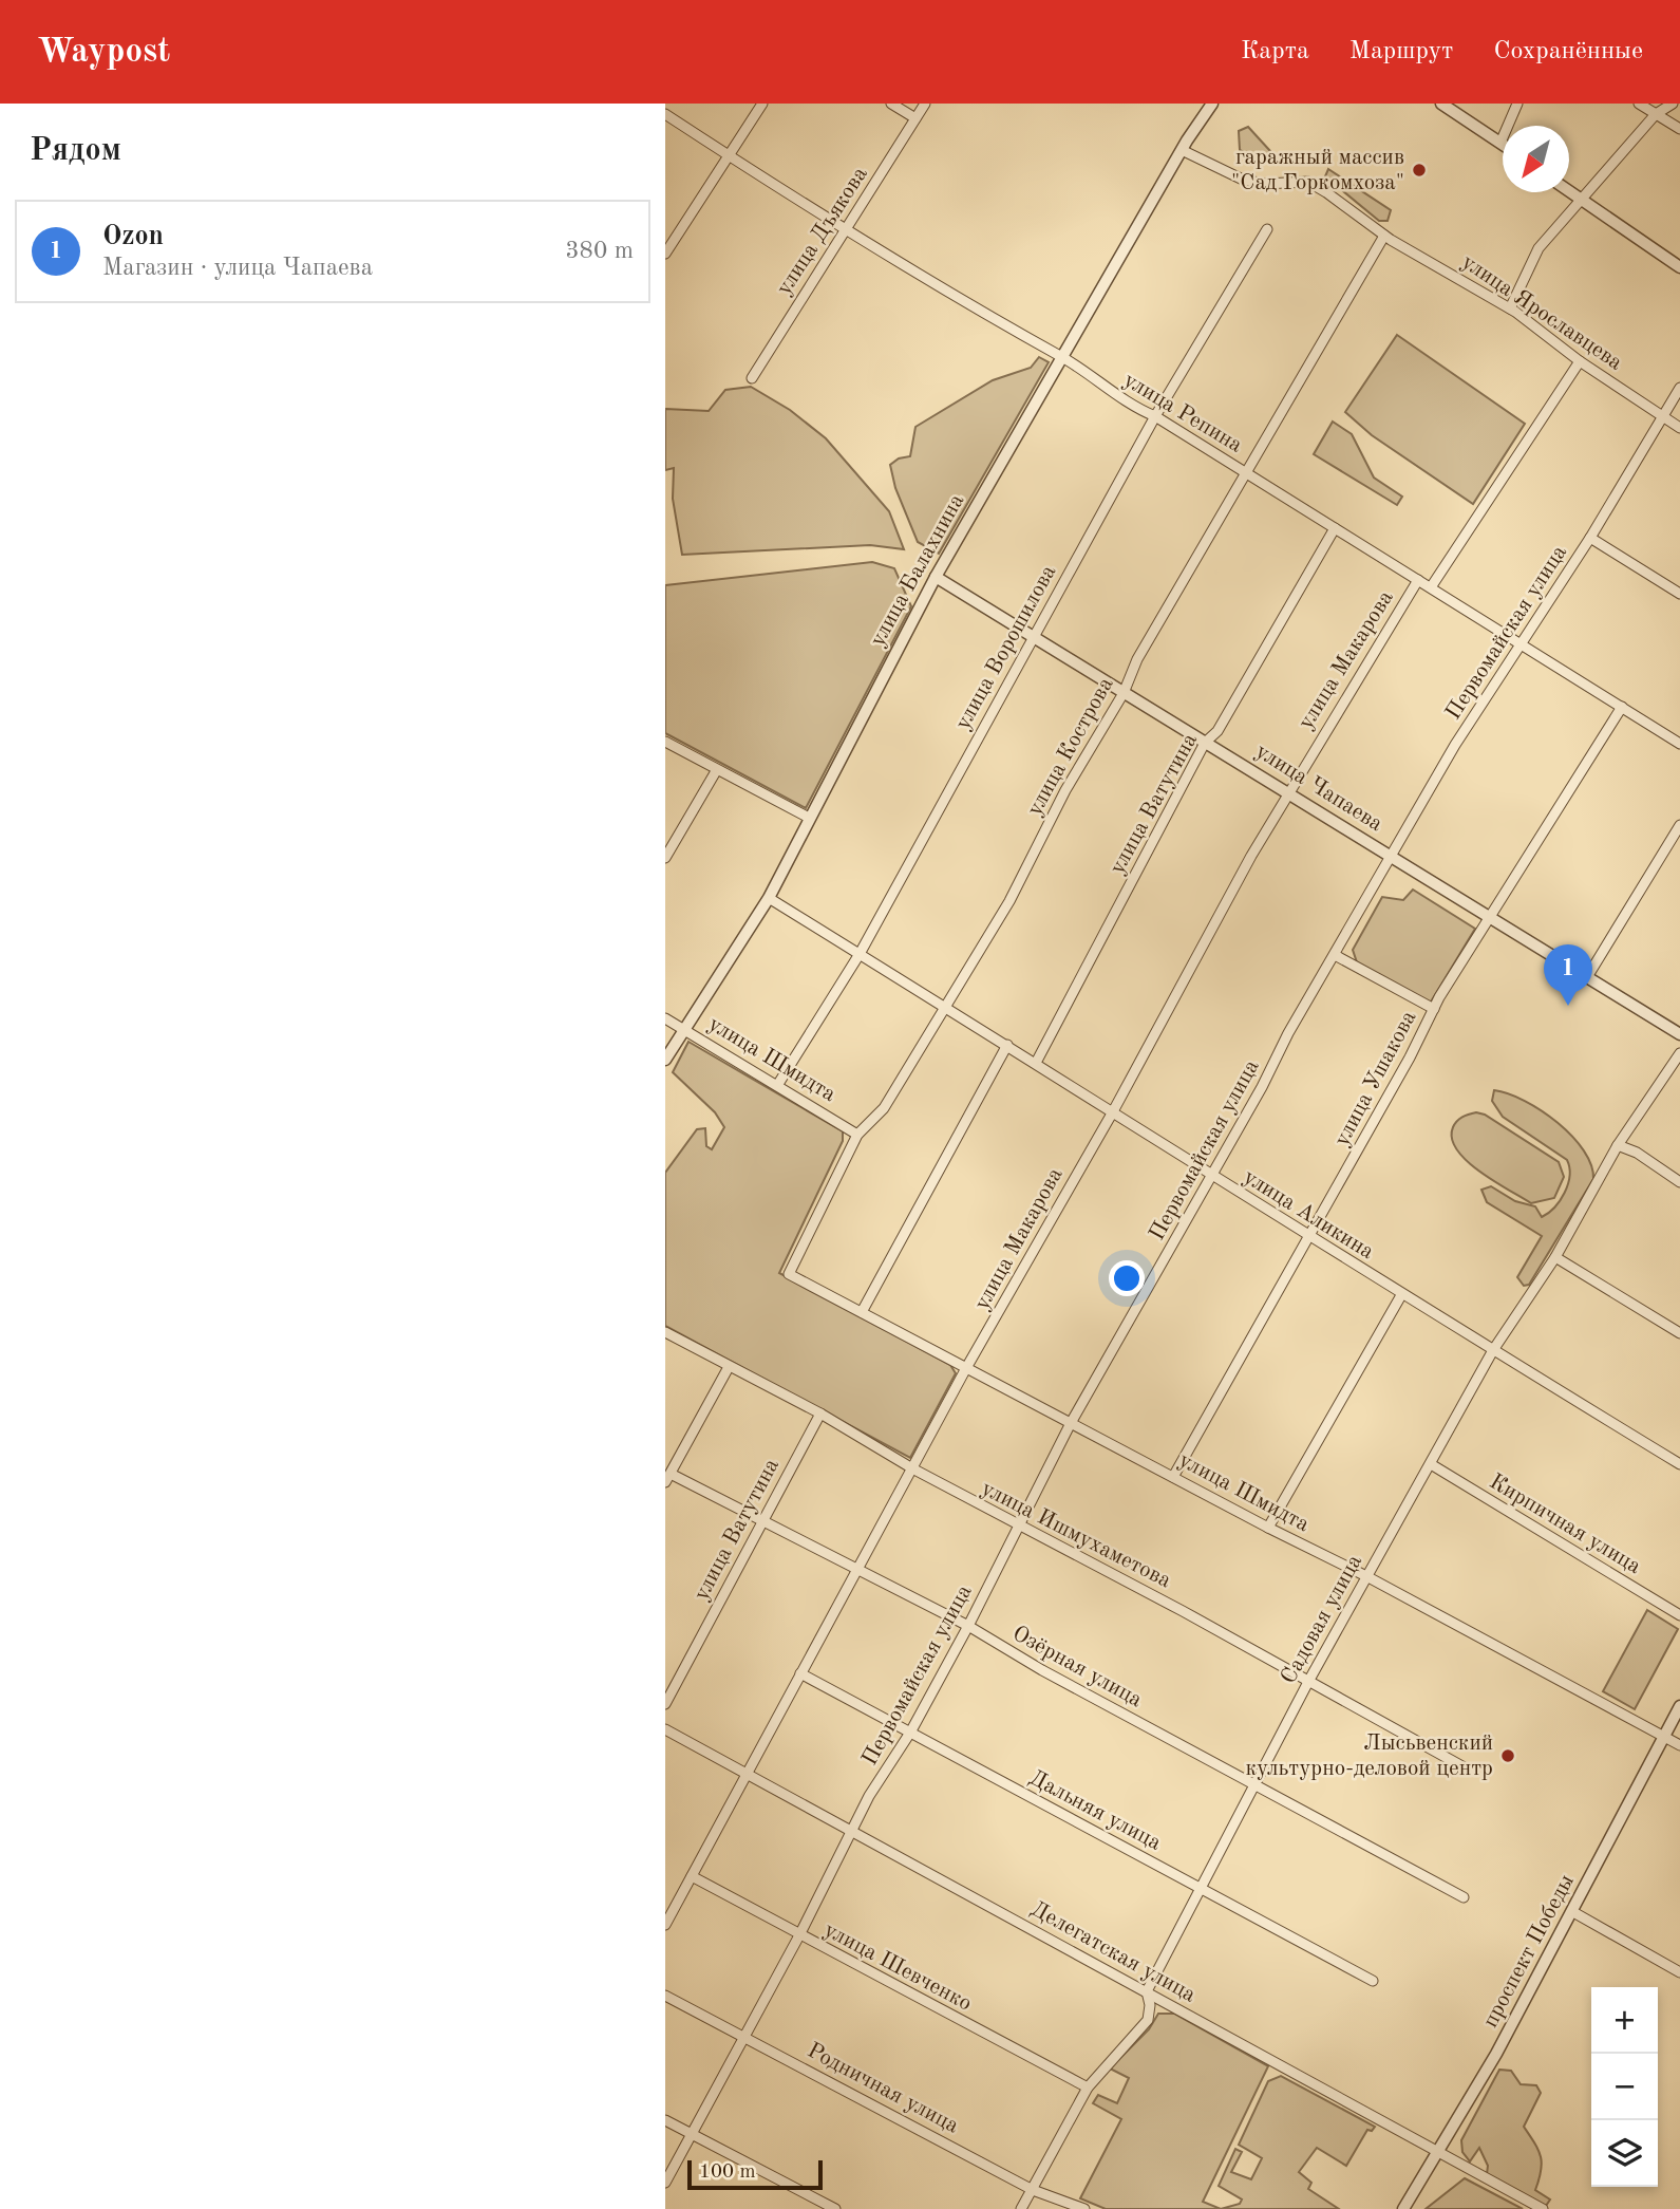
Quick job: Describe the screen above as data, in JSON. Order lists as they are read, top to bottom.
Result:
{
  "streets": {
    "street": [
      "улица Дъякова",
      "улица Ярославцева",
      "улица Репина",
      "улица Балахнина",
      "Первомайская улица",
      "улица Ворошилова",
      "улица Макарова",
      "улица Кострова",
      "улица Чапаева",
      "улица Ватутина",
      "улица Шмидта",
      "улица Ушакова",
      "улица Аликина",
      "Кирпичная улица",
      "улица Ишмухаметова",
      "Садовая улица",
      "Озёрная улица",
      "Дальняя улица",
      "проспект Победы",
      "Делегатская улица",
      "улица Шевченко",
      "Родничная улица"
    ]
  },
  "crossings": [
    ["улица Дъякова", "улица Репина"],
    ["улица Ярославцева", "улица Балахнина"],
    ["улица Ярославцева", "Первомайская улица"],
    ["улица Ярославцева", "улица Кострова"],
    ["улица Репина", "улица Балахнина"],
    ["улица Репина", "Первомайская улица"],
    ["улица Репина", "улица Ворошилова"],
    ["улица Репина", "улица Макарова"],
    ["улица Репина", "улица Кострова"],
    ["улица Репина", "улица Ватутина"],
    ["улица Репина", "улица Ушакова"],
    ["улица Балахнина", "улица Чапаева"],
    ["улица Балахнина", "улица Шмидта"],
    ["улица Балахнина", "улица Аликина"],
    ["Первомайская улица", "улица Чапаева"],
    ["Первомайская улица", "улица Шмидта"],
    ["Первомайская улица", "улица Аликина"],
    ["Первомайская улица", "улица Ишмухаметова"],
    ["Первомайская улица", "Озёрная улица"],
    ["Первомайская улица", "Дальняя улица"],
    ["Первомайская улица", "Делегатская улица"],
    ["Первомайская улица", "улица Шевченко"],
    ["Первомайская улица", "Родничная улица"],
    ["улица Ворошилова", "улица Чапаева"],
    ["улица Ворошилова", "улица Шмидта"],
    ["улица Ворошилова", "улица Аликина"],
    ["улица Макарова", "улица Чапаева"],
    ["улица Макарова", "улица Шмидта"],
    ["улица Макарова", "улица Аликина"],
    ["улица Макарова", "улица Ишмухаметова"],
    ["улица Макарова", "Озёрная улица"],
    ["улица Макарова", "Дальняя улица"],
    ["улица Макарова", "Делегатская улица"],
    ["улица Макарова", "улица Шевченко"],
    ["улица Кострова", "улица Чапаева"],
    ["улица Кострова", "улица Шмидта"],
    ["улица Кострова", "улица Аликина"],
    ["улица Чапаева", "улица Ватутина"],
    ["улица Чапаева", "улица Ушакова"],
    ["улица Ватутина", "улица Аликина"],
    ["улица Ватутина", "улица Ишмухаметова"],
    ["улица Ватутина", "Озёрная улица"],
    ["улица Шмидта", "улица Ушакова"],
    ["улица Шмидта", "Садовая улица"],
    ["улица Шмидта", "проспект Победы"],
    ["улица Ушакова", "улица Аликина"],
    ["улица Аликина", "Садовая улица"],
    ["Кирпичная улица", "Садовая улица"],
    ["улица Ишмухаметова", "Садовая улица"],
    ["Садовая улица", "Озёрная улица"],
    ["Садовая улица", "Дальняя улица"],
    ["Садовая улица", "Делегатская улица"],
    ["Садовая улица", "улица Шевченко"],
    ["Садовая улица", "Родничная улица"],
    ["проспект Победы", "Делегатская улица"]
  ],
  "places": ["гаражный массив \"Сад Горкомхоза\"", "Лысьвенский культурно-деловой центр"],
  "scale_bar": "100 m",
  "north": "bottom left",
  "page": {
    "header": "Waypost",
    "nav": ["Карта", "Маршрут", "Сохранённые"],
    "heading": "Рядом",
    "list": [
      {
        "mark": "1",
        "name": "Ozon",
        "note": "Магазин · улица Чапаева",
        "value": "380 m"
      }
    ],
    "pins": "1",
    "map_buttons": ["+", "−"],
    "scale": "100 m"
  }
}
